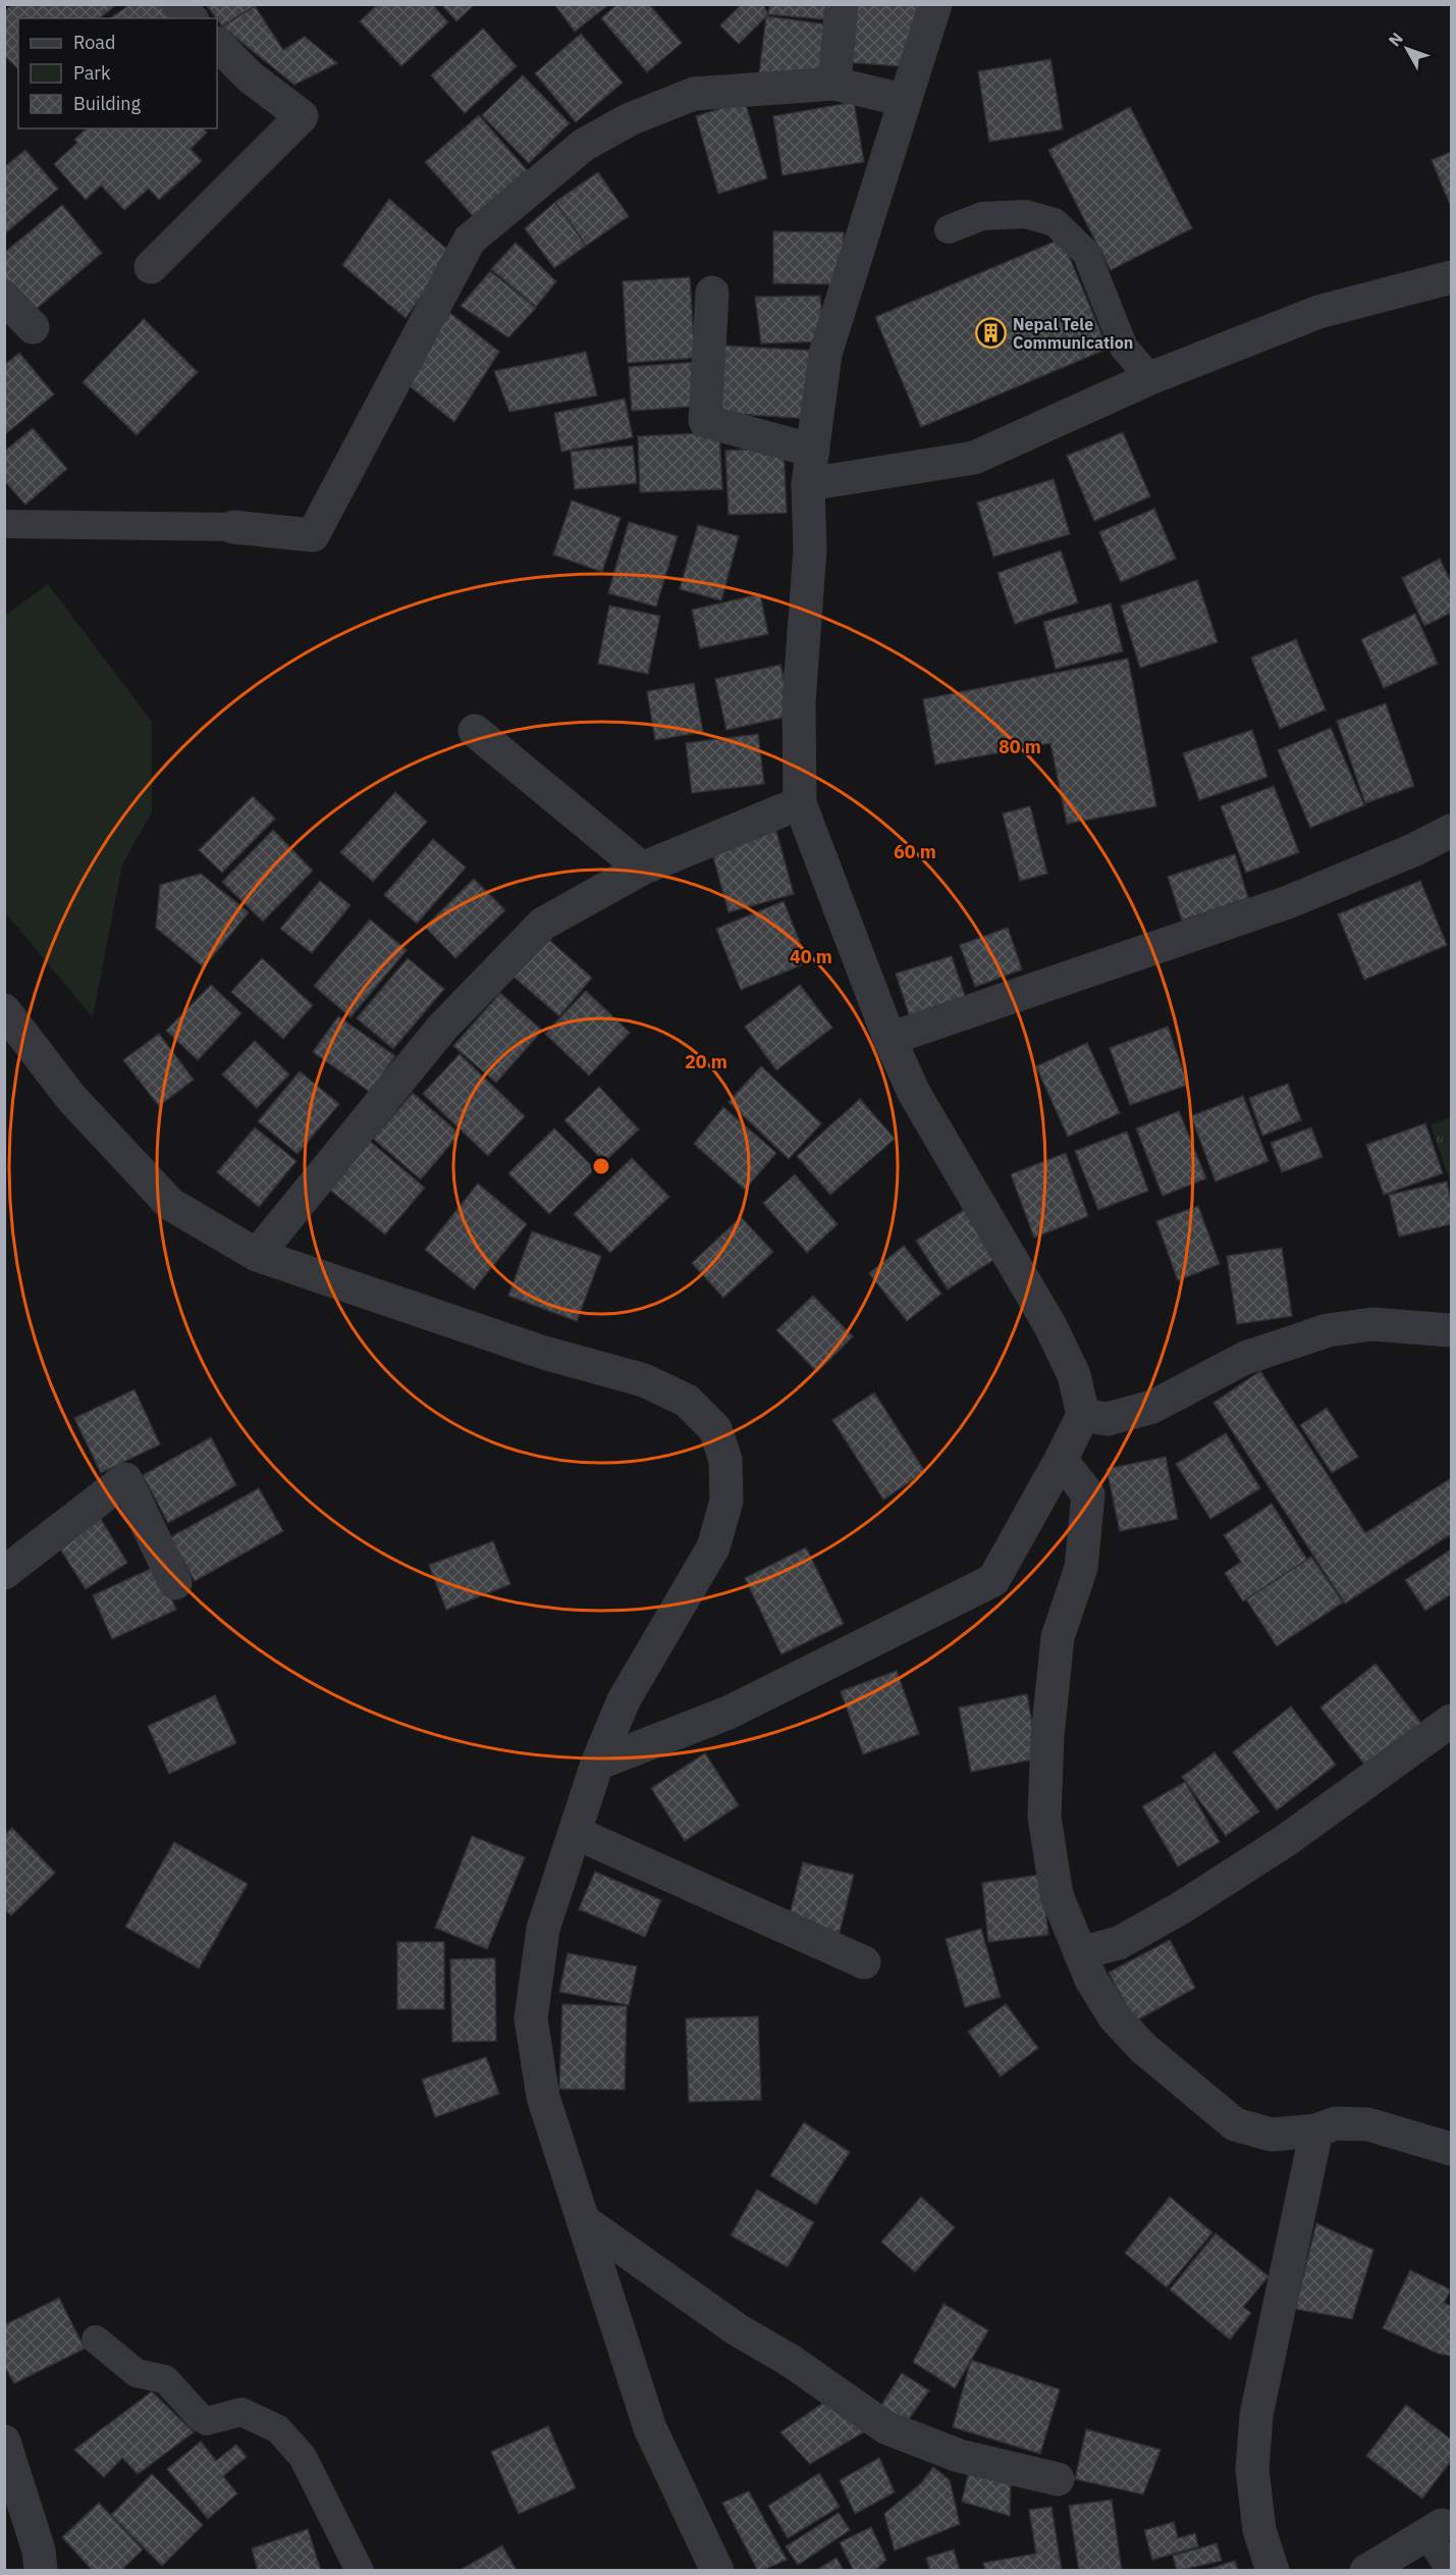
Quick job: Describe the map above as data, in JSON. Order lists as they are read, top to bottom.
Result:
{
  "places": {
    "building": ["Nepal Tele Communication"]
  },
  "legend": ["Road", "Park", "Building"],
  "north": "top left",
  "rings": [
    "80 m",
    "60 m",
    "40 m",
    "20 m"
  ]
}
